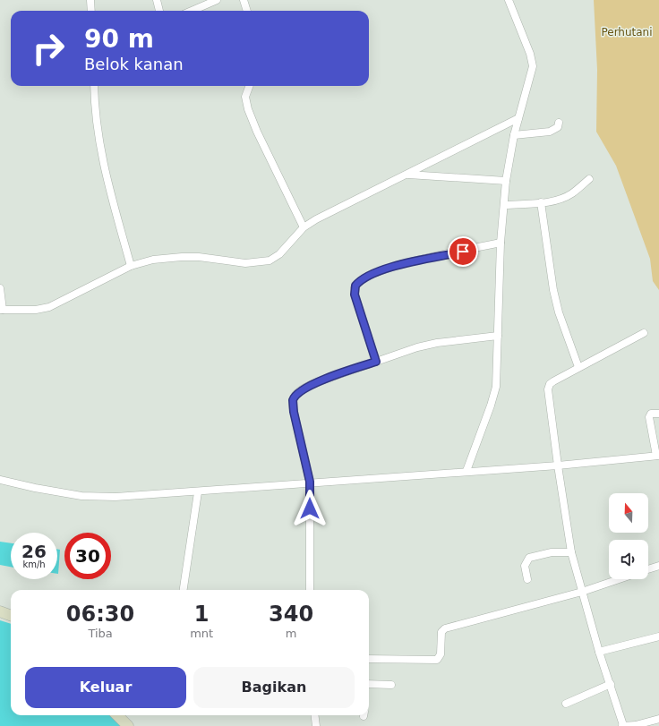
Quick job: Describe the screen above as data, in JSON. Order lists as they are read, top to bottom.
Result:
{
  "parks": ["Perhutani"],
  "north": "top",
  "page": {
    "turn": ["90 m", "Belok kanan"],
    "speed": "26 km/h",
    "limit": "30",
    "eta": [
      "06:30",
      "Tiba",
      "1",
      "mnt",
      "340",
      "m"
    ],
    "buttons": ["Keluar", "Bagikan"]
  }
}
